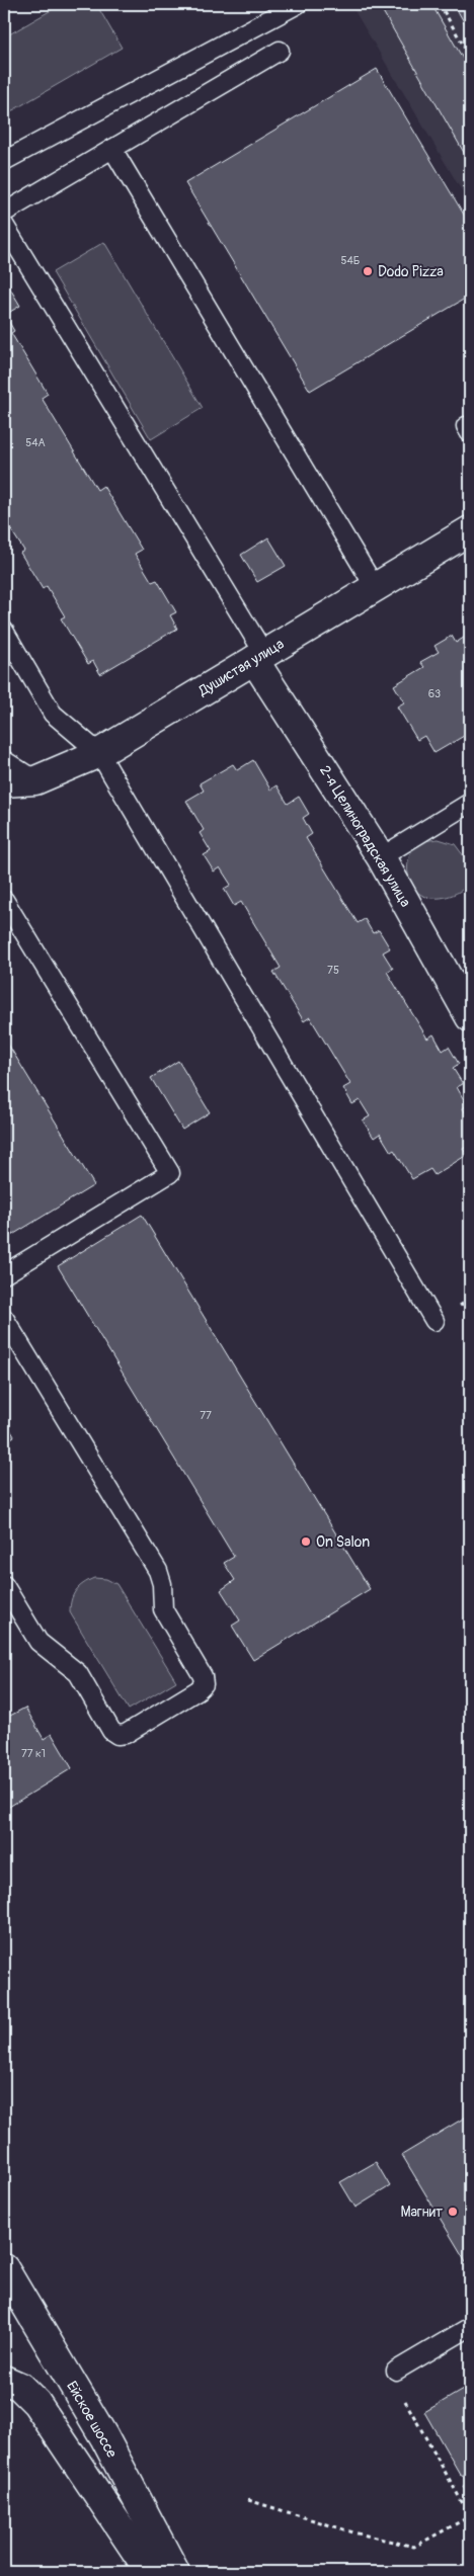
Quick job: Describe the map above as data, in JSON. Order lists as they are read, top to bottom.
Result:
{
  "streets": {
    "street": ["Душистая улица", "2-я Целиноградская улица", "Ейское шоссе"]
  },
  "crossings": [
    ["Душистая улица", "2-я Целиноградская улица"]
  ],
  "places": ["Dodo Pizza", "On Salon", "Магнит"],
  "house_numbers": [
    "54Б",
    "54А",
    "63",
    "75",
    "77",
    "77 к1"
  ]
}
